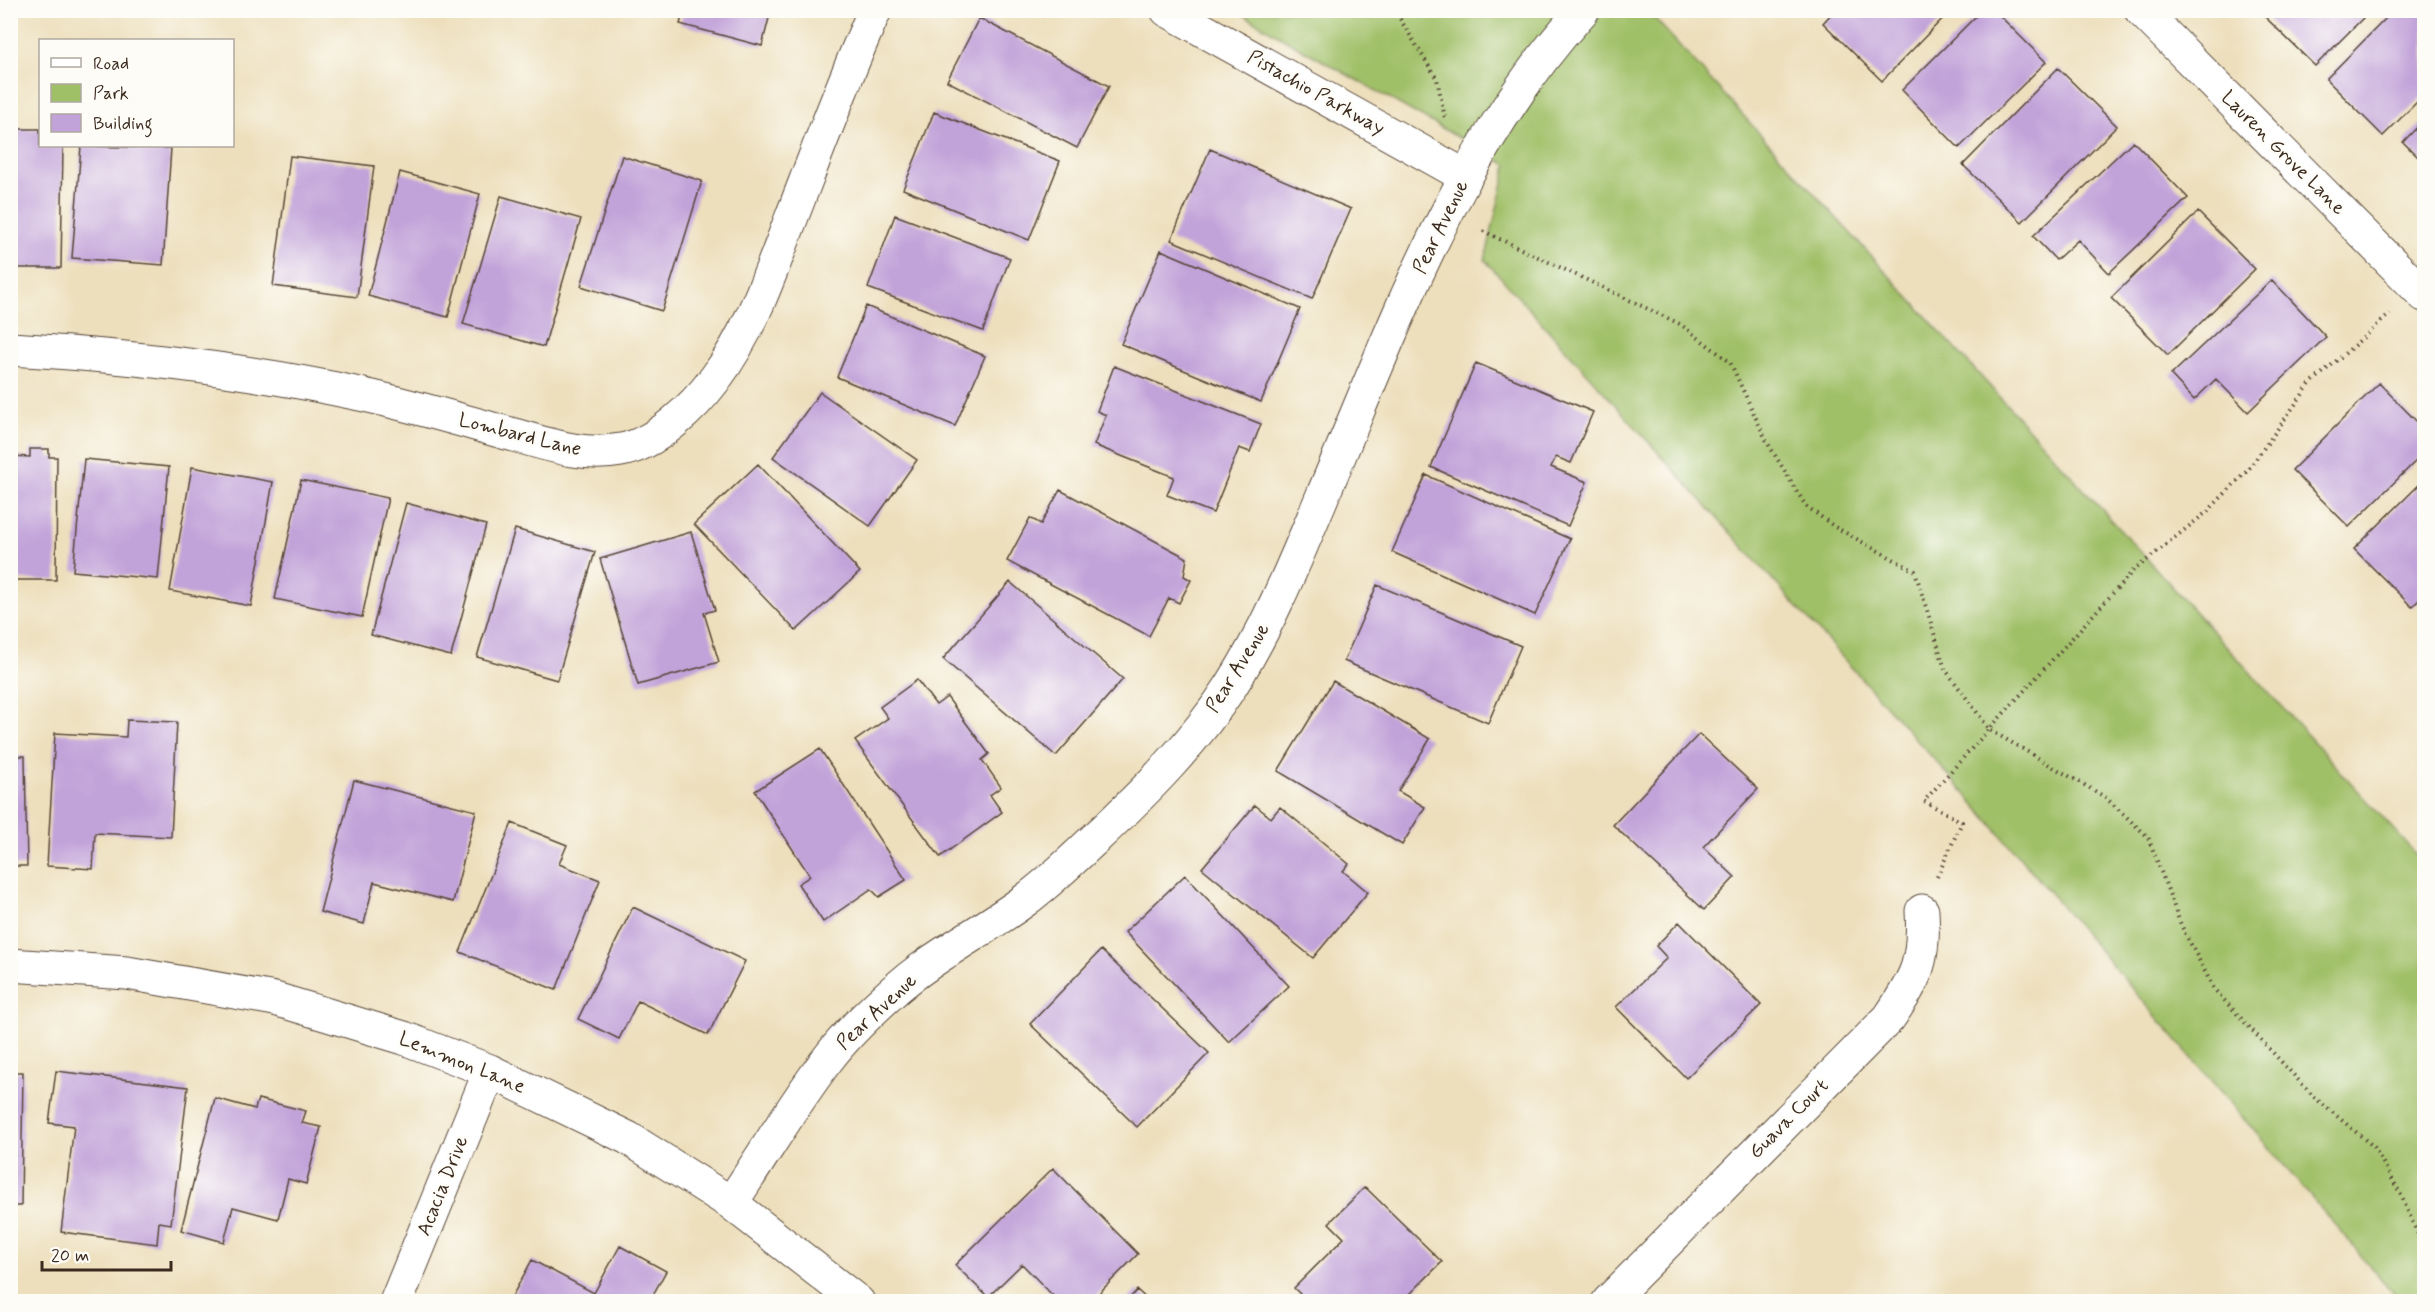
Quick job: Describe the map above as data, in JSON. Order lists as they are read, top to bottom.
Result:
{
  "streets": {
    "street": [
      "Pistachio Parkway",
      "Lauren Grove Lane",
      "Pear Avenue",
      "Lombard Lane",
      "Lemmon Lane",
      "Guava Court",
      "Acacia Drive"
    ]
  },
  "crossings": [
    ["Pistachio Parkway", "Pear Avenue"],
    ["Pear Avenue", "Lemmon Lane"],
    ["Lemmon Lane", "Acacia Drive"]
  ],
  "legend": ["Road", "Park", "Building"],
  "scale_bar": "20 m"
}
